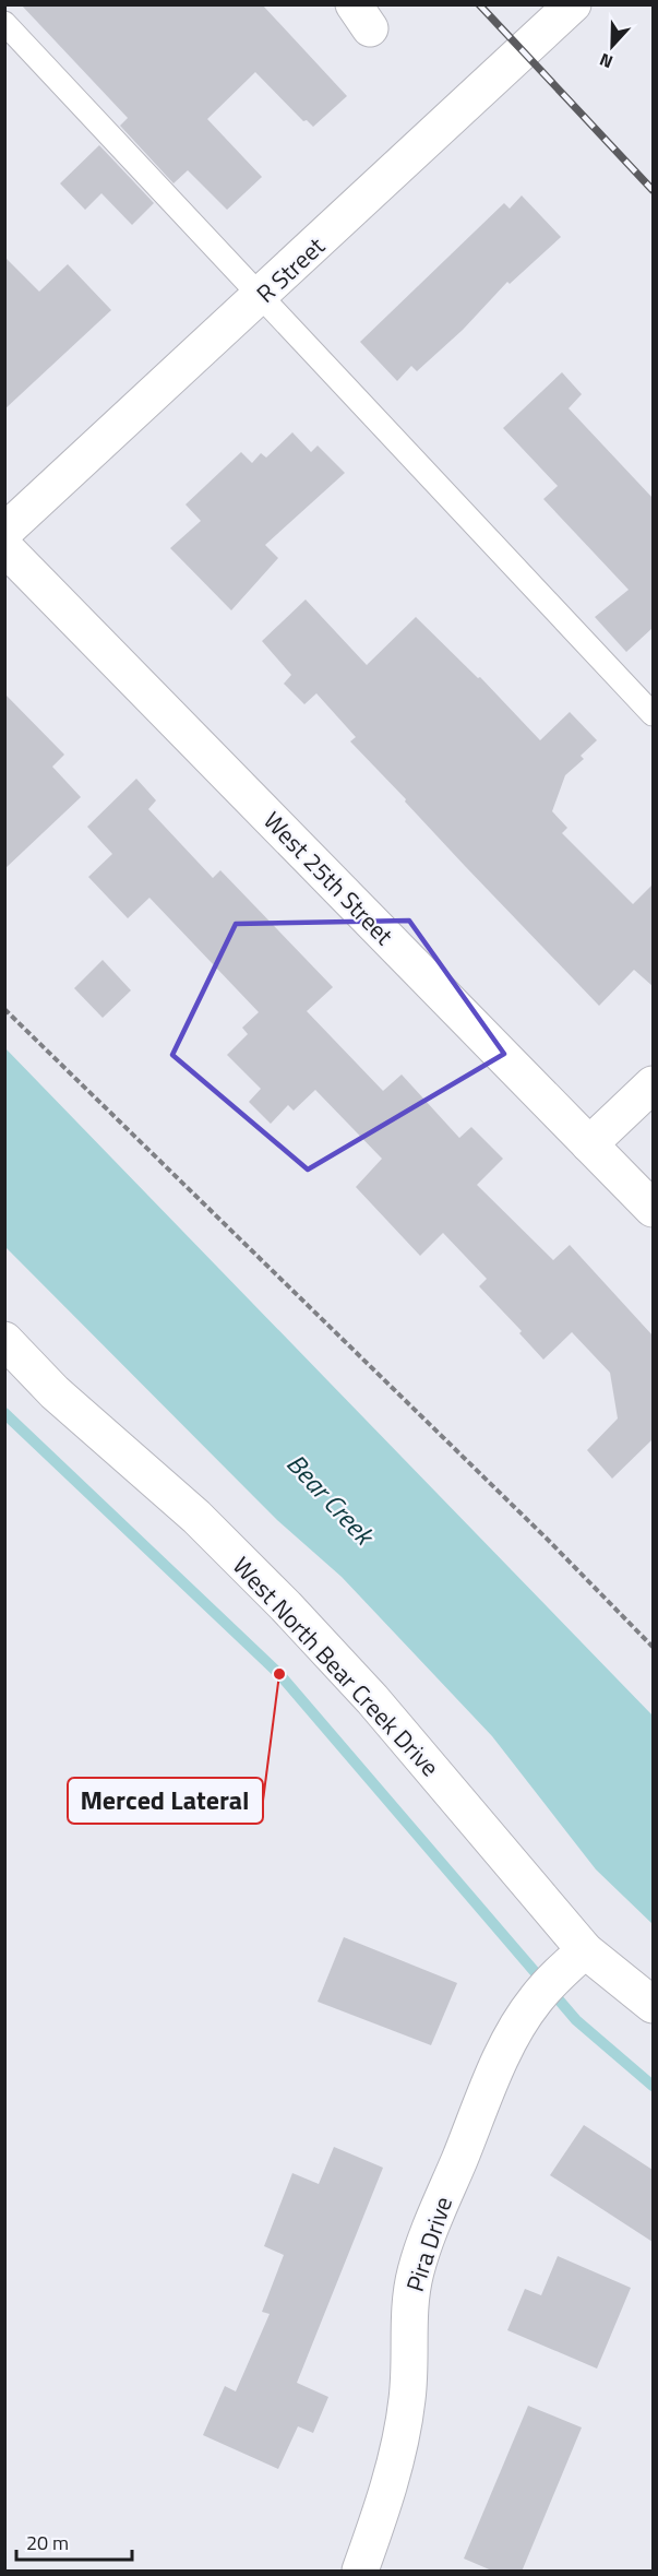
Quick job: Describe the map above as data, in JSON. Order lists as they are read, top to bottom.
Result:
{
  "streets": {
    "street": [
      "R Street",
      "West 25th Street",
      "West North Bear Creek Drive",
      "Pira Drive"
    ]
  },
  "crossings": [
    ["West North Bear Creek Drive", "Pira Drive"]
  ],
  "water": ["Bear Creek"],
  "places": ["Merced Lateral"],
  "scale_bar": "20 m",
  "north": "bottom"
}
